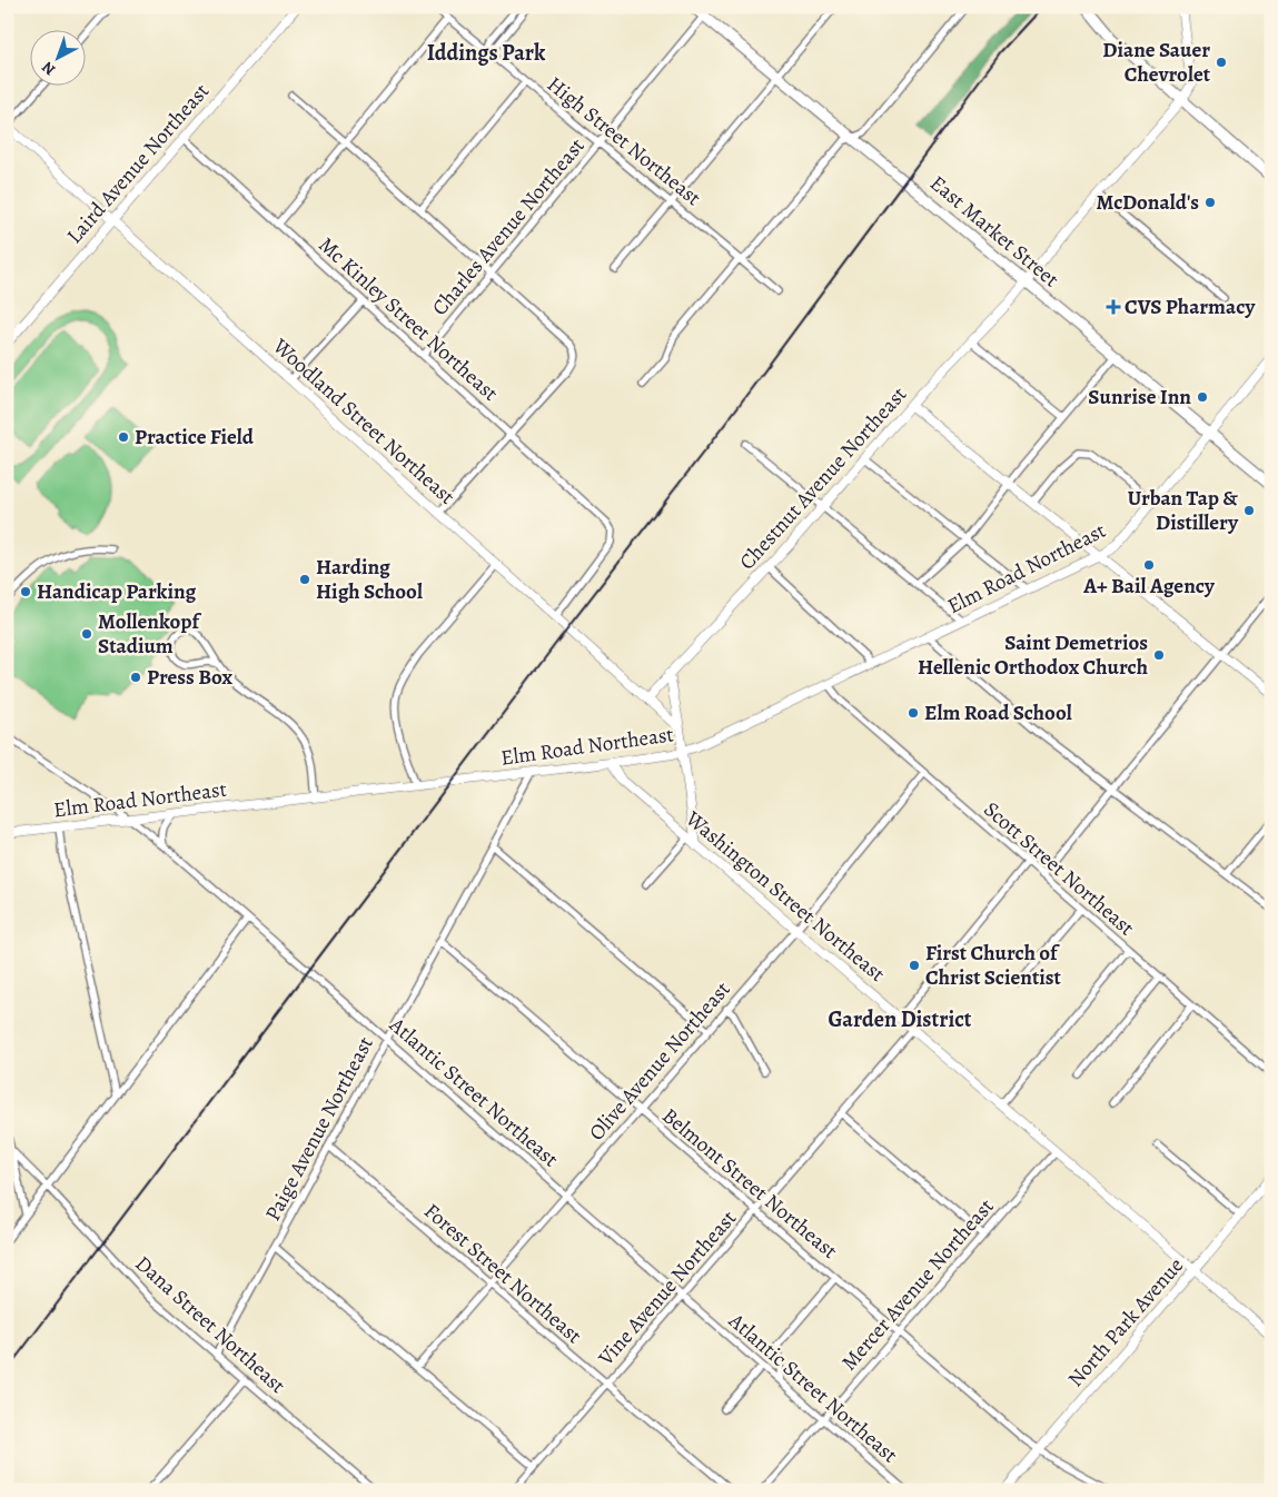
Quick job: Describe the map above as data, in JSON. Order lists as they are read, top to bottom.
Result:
{
  "streets": {
    "main road": ["East Market Street"],
    "street": [
      "High Street Northeast",
      "Laird Avenue Northeast",
      "Charles Avenue Northeast",
      "Mc Kinley Street Northeast",
      "Woodland Street Northeast",
      "Chestnut Avenue Northeast",
      "Elm Road Northeast",
      "Scott Street Northeast",
      "Washington Street Northeast",
      "Olive Avenue Northeast",
      "Atlantic Street Northeast",
      "Paige Avenue Northeast",
      "Belmont Street Northeast",
      "Forest Street Northeast",
      "Mercer Avenue Northeast",
      "Vine Avenue Northeast",
      "North Park Avenue",
      "Dana Street Northeast"
    ]
  },
  "crossings": [
    ["High Street Northeast", "Charles Avenue Northeast"],
    ["Laird Avenue Northeast", "Mc Kinley Street Northeast"],
    ["Laird Avenue Northeast", "Woodland Street Northeast"],
    ["Charles Avenue Northeast", "East Market Street"],
    ["Charles Avenue Northeast", "Mc Kinley Street Northeast"],
    ["East Market Street", "Chestnut Avenue Northeast"],
    ["East Market Street", "Elm Road Northeast"],
    ["Mc Kinley Street Northeast", "Woodland Street Northeast"],
    ["Woodland Street Northeast", "Chestnut Avenue Northeast"],
    ["Elm Road Northeast", "Scott Street Northeast"],
    ["Elm Road Northeast", "Washington Street Northeast"],
    ["Elm Road Northeast", "Atlantic Street Northeast"],
    ["Elm Road Northeast", "Paige Avenue Northeast"],
    ["Scott Street Northeast", "Olive Avenue Northeast"],
    ["Washington Street Northeast", "Olive Avenue Northeast"],
    ["Washington Street Northeast", "Mercer Avenue Northeast"],
    ["Washington Street Northeast", "Vine Avenue Northeast"],
    ["Washington Street Northeast", "North Park Avenue"],
    ["Olive Avenue Northeast", "Atlantic Street Northeast"],
    ["Olive Avenue Northeast", "Belmont Street Northeast"],
    ["Olive Avenue Northeast", "Forest Street Northeast"],
    ["Atlantic Street Northeast", "Paige Avenue Northeast"],
    ["Atlantic Street Northeast", "Mercer Avenue Northeast"],
    ["Atlantic Street Northeast", "Vine Avenue Northeast"],
    ["Paige Avenue Northeast", "Belmont Street Northeast"],
    ["Paige Avenue Northeast", "Forest Street Northeast"],
    ["Paige Avenue Northeast", "Dana Street Northeast"],
    ["Belmont Street Northeast", "Mercer Avenue Northeast"],
    ["Belmont Street Northeast", "Vine Avenue Northeast"],
    ["Belmont Street Northeast", "North Park Avenue"],
    ["Forest Street Northeast", "Vine Avenue Northeast"]
  ],
  "districts": ["Iddings Park", "Garden District"],
  "places": {
    "other": [
      "Diane Sauer Chevrolet",
      "McDonald's",
      "Sunrise Inn",
      "Practice Field",
      "Urban Tap & Distillery",
      "A+ Bail Agency",
      "Harding High School",
      "Handicap Parking",
      "Mollenkopf Stadium",
      "Saint Demetrios Hellenic Orthodox Church",
      "Press Box",
      "Elm Road School",
      "First Church of Christ Scientist"
    ],
    "health": ["CVS Pharmacy"]
  },
  "north": "bottom left"
}
